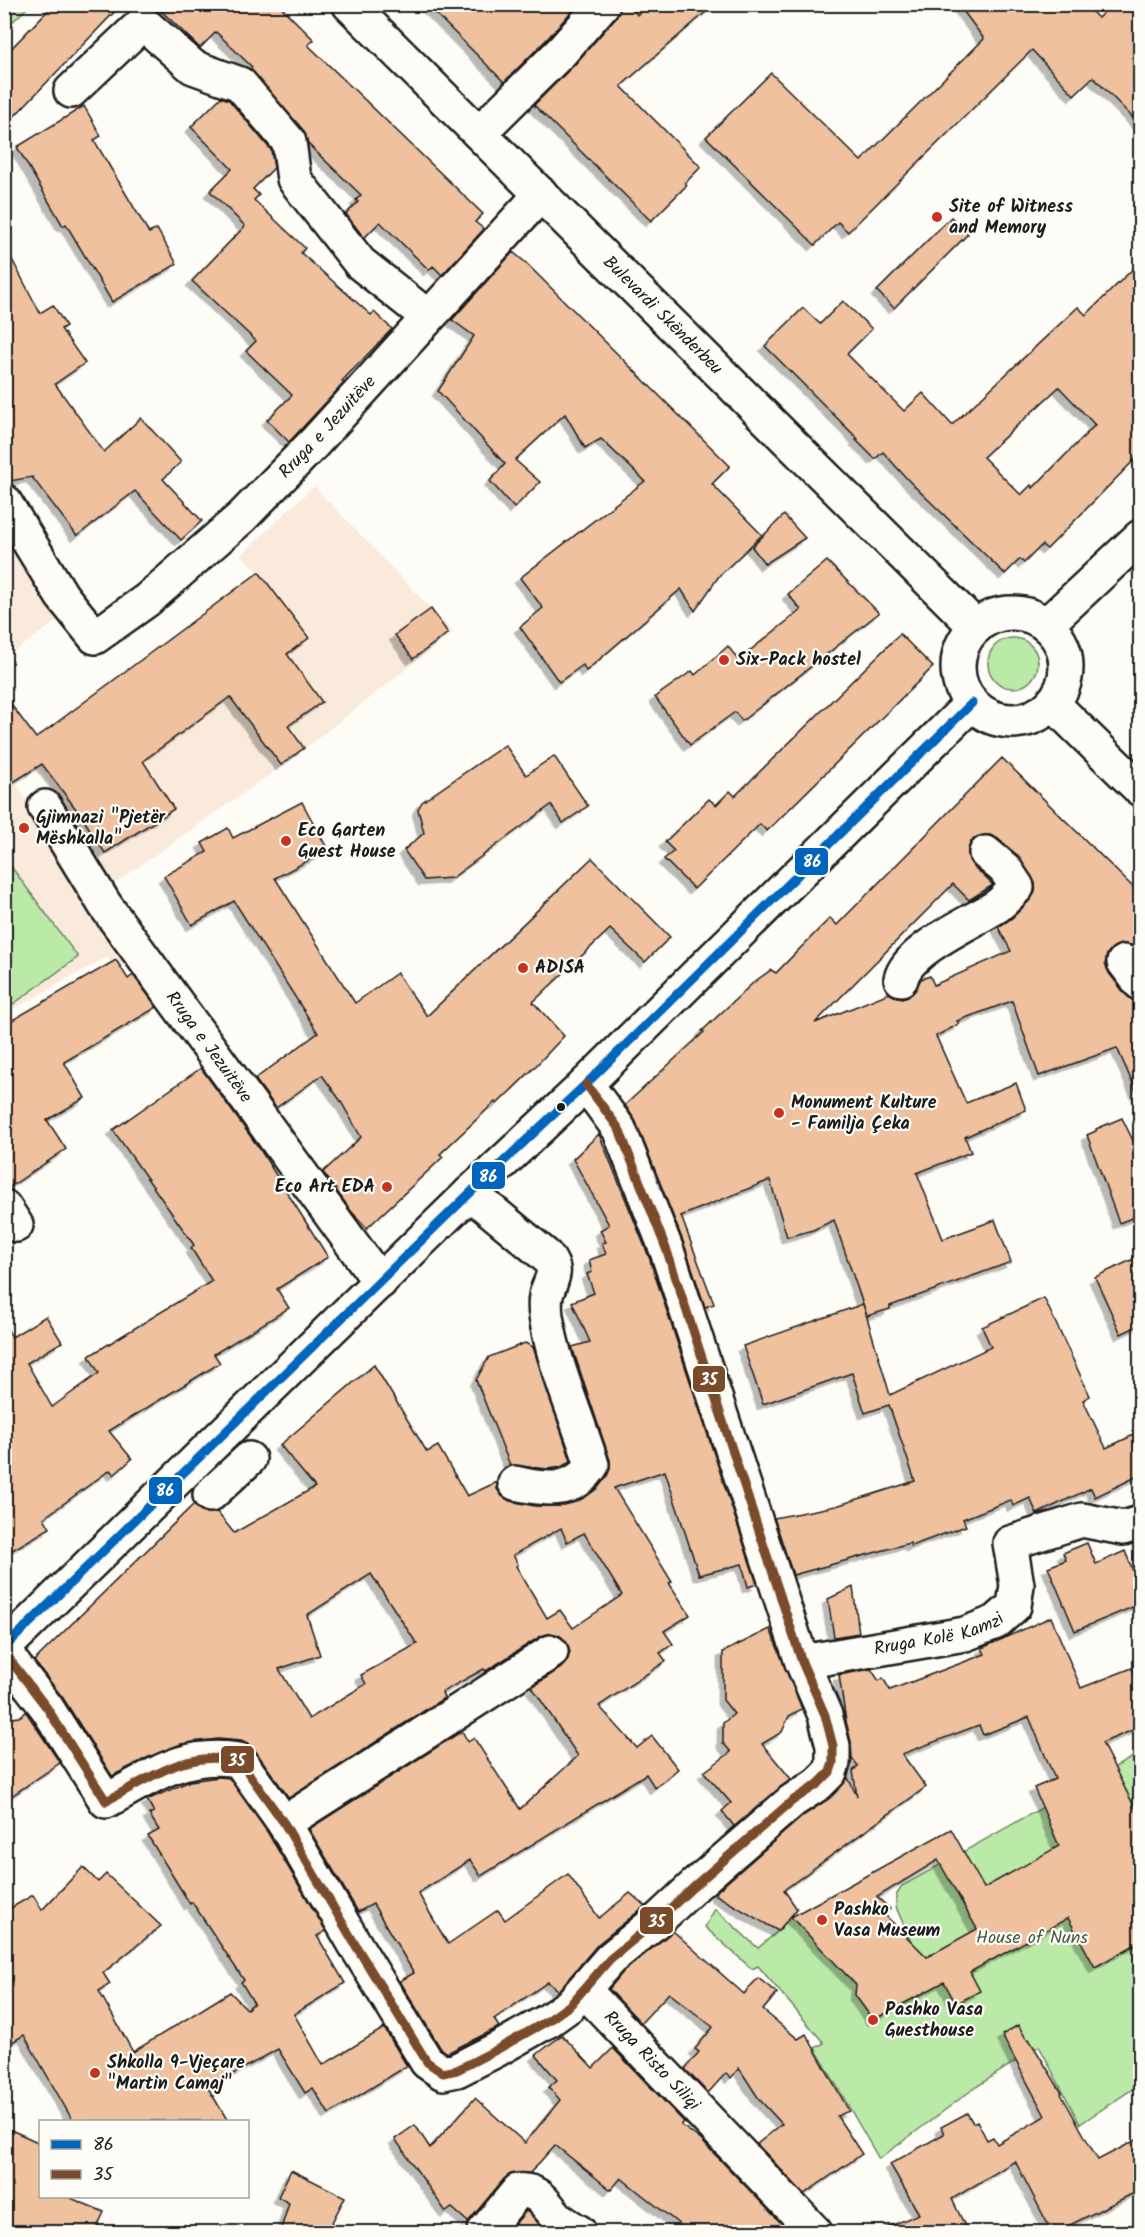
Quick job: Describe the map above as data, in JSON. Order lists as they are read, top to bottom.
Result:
{
  "streets": {
    "street": [
      "Bulevardi Skënderbeu",
      "Rruga e Jezuitëve",
      "Rruga Kolë Kamzi",
      "Rruga Risto Siliqi"
    ]
  },
  "crossings": [
    ["Bulevardi Skënderbeu", "Rruga e Jezuitëve"]
  ],
  "parks": ["House of Nuns"],
  "places": [
    "Site of Witness and Memory",
    "Six-Pack hostel",
    "Gjimnazi \"Pjetër Mëshkalla\"",
    "Eco Garten Guest House",
    "ADISA",
    "Monument Kulture - Familja Çeka",
    "Eco Art EDA",
    "Pashko Vasa Museum",
    "Pashko Vasa Guesthouse",
    "Shkolla 9-Vjeçare \"Martin Camaj\""
  ],
  "lines": ["transit line 86", "transit line 35"],
  "legend": ["86", "35"]
}
